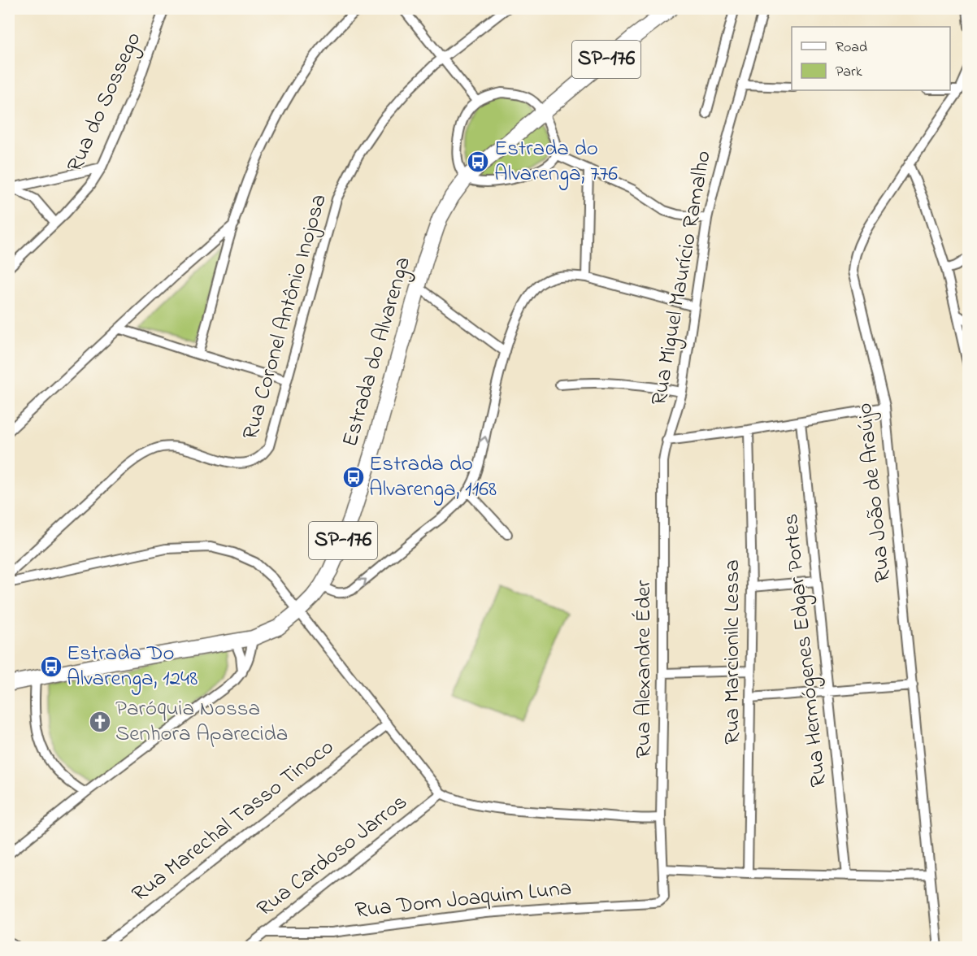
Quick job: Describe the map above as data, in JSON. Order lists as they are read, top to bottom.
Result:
{
  "streets": {
    "main road": ["SP-176", "Estrada do Alvarenga"],
    "street": [
      "Rua do Sossego",
      "Rua Miguel Maurício Ramalho",
      "Rua Coronel Antônio Inojosa",
      "Rua João de Araújo",
      "Rua Hermógenes Edgar Portes",
      "Rua Marcionilc Lessa",
      "Rua Alexandre Éder",
      "Rua Marechal Tasso Tinoco",
      "Rua Cardoso Jarros",
      "Rua Dom Joaquim Luna"
    ]
  },
  "crossings": [
    ["Rua Miguel Maurício Ramalho", "Rua Alexandre Éder"],
    ["Rua Alexandre Éder", "Rua Dom Joaquim Luna"],
    ["Rua Cardoso Jarros", "Rua Dom Joaquim Luna"]
  ],
  "places": {
    "bus stop": ["Estrada do Alvarenga, 776", "Estrada do Alvarenga, 1168", "Estrada Do Alvarenga, 1248"],
    "church": ["Paróquia Nossa Senhora Aparecida"]
  },
  "legend": ["Road", "Park"]
}
